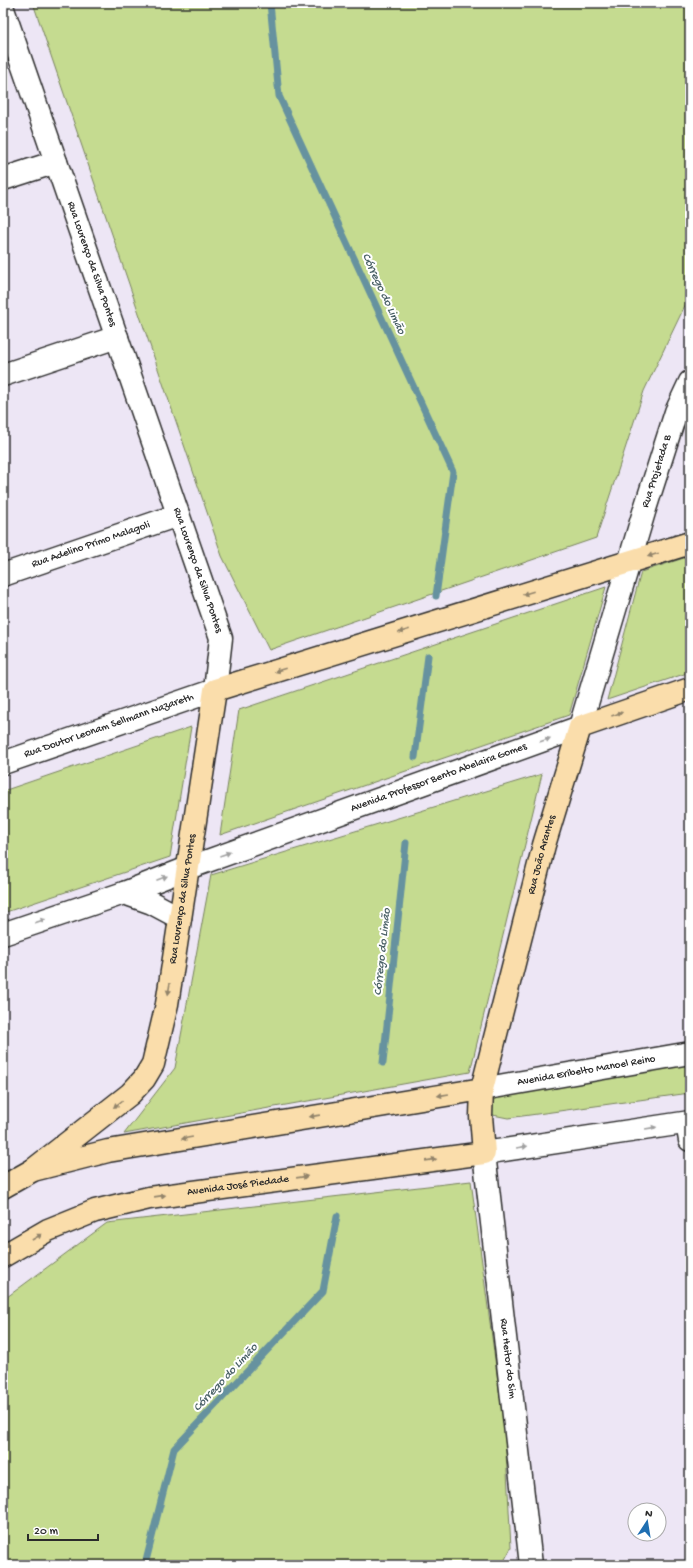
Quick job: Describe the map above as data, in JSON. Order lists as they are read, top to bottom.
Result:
{
  "streets": {
    "main road": [
      "Rua Lourenço da Silva Pontes",
      "Avenida Professor Bento Abelaira Gomes",
      "Rua João Arantes",
      "Avenida José Piedade"
    ],
    "street": [
      "Rua Projetada B",
      "Rua Adelino Primo Malagoli",
      "Rua Doutor Leonam Sellmann Nazareth",
      "Avenida Eribelto Manoel Reino",
      "Rua Heitor do Sim"
    ]
  },
  "crossings": [
    ["Rua Lourenço da Silva Pontes", "Rua Adelino Primo Malagoli"],
    ["Rua Lourenço da Silva Pontes", "Rua Doutor Leonam Sellmann Nazareth"],
    ["Rua Lourenço da Silva Pontes", "Avenida Professor Bento Abelaira Gomes"],
    ["Rua Projetada B", "Rua João Arantes"],
    ["Avenida Professor Bento Abelaira Gomes", "Rua João Arantes"],
    ["Rua João Arantes", "Avenida Eribelto Manoel Reino"],
    ["Rua João Arantes", "Avenida José Piedade"],
    ["Rua João Arantes", "Rua Heitor do Sim"],
    ["Avenida José Piedade", "Rua Heitor do Sim"]
  ],
  "water": ["Córrego do Limão"],
  "scale_bar": "20 m",
  "north": "top"
}
